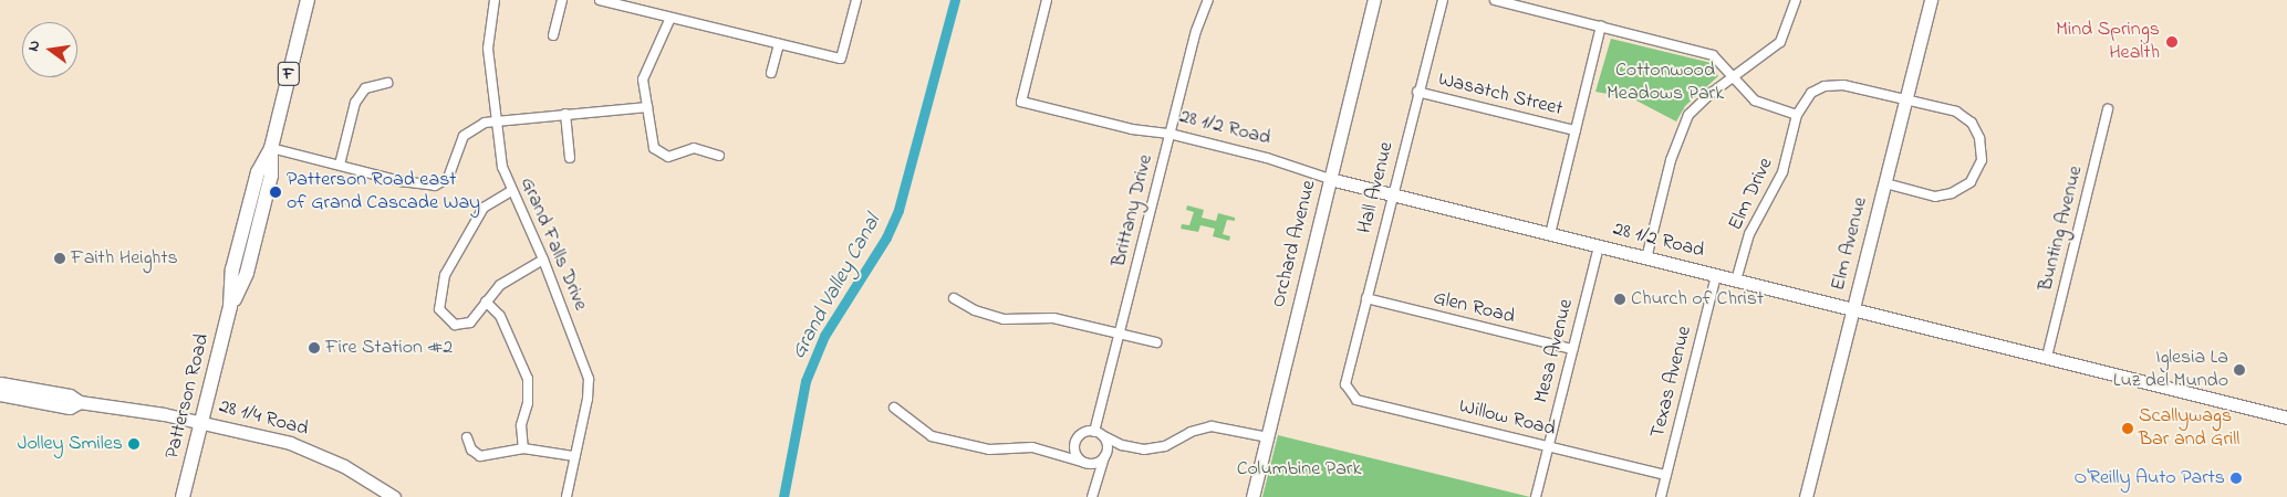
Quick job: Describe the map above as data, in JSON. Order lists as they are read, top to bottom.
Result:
{
  "streets": {
    "main road": ["F", "Patterson Road"],
    "street": [
      "Wasatch Street",
      "28 1/2 Road",
      "Hall Avenue",
      "Elm Drive",
      "Brittany Drive",
      "Bunting Avenue",
      "Grand Falls Drive",
      "Orchard Avenue",
      "Elm Avenue",
      "Glen Road",
      "Mesa Avenue",
      "Texas Avenue",
      "28 1/4 Road",
      "Willow Road"
    ]
  },
  "crossings": [
    ["Wasatch Street", "Hall Avenue"],
    ["28 1/2 Road", "Hall Avenue"],
    ["28 1/2 Road", "Elm Drive"],
    ["28 1/2 Road", "Brittany Drive"],
    ["28 1/2 Road", "Bunting Avenue"],
    ["28 1/2 Road", "Orchard Avenue"],
    ["28 1/2 Road", "Elm Avenue"],
    ["28 1/2 Road", "Mesa Avenue"],
    ["28 1/2 Road", "Texas Avenue"],
    ["Hall Avenue", "Glen Road"],
    ["Hall Avenue", "Willow Road"],
    ["Elm Drive", "Elm Avenue"],
    ["Glen Road", "Mesa Avenue"],
    ["Mesa Avenue", "Willow Road"],
    ["Texas Avenue", "Willow Road"],
    ["Patterson Road", "28 1/4 Road"]
  ],
  "water": ["Grand Valley Canal"],
  "parks": ["Cottonwood Meadows Park", "Columbine Park"],
  "places": [
    "Mind Springs Health",
    "Patterson Road east of Grand Cascade Way",
    "Faith Heights",
    "Church of Christ",
    "Fire Station #2",
    "Iglesia La Luz del Mundo",
    "Scallywags Bar and Grill",
    "Jolley Smiles",
    "O'Reilly Auto Parts"
  ],
  "north": "left"
}
